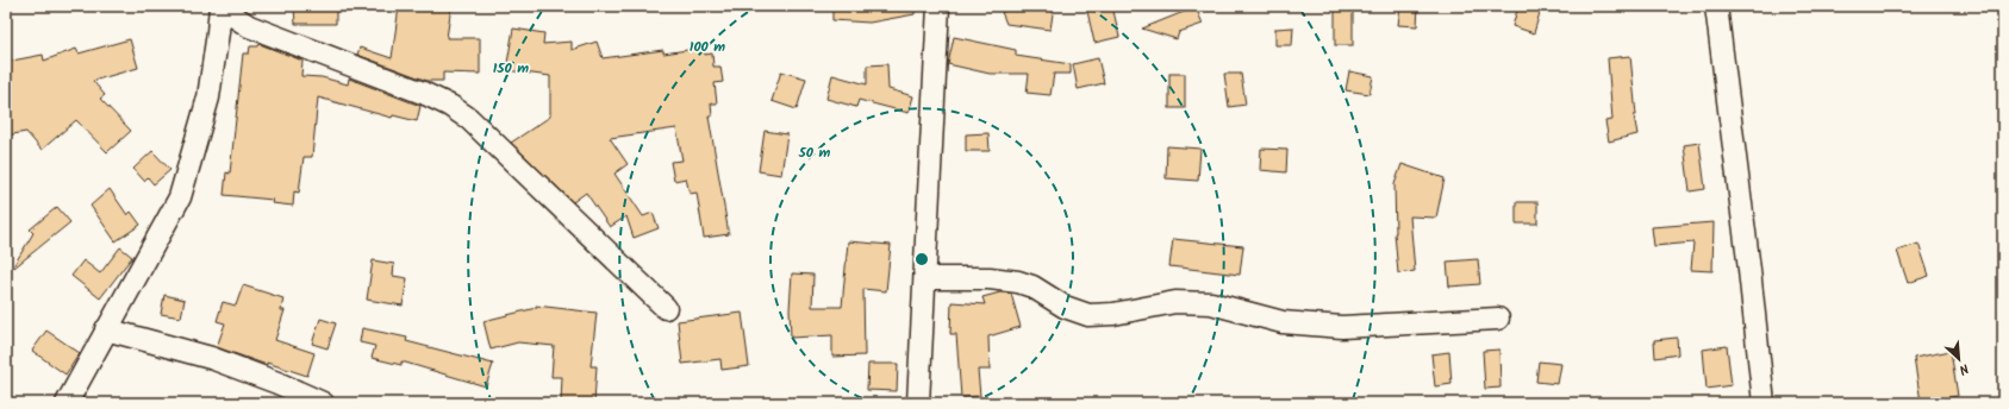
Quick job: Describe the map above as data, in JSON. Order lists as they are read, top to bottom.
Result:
{
  "north": "bottom right",
  "rings": ["100 m", "150 m", "50 m"]
}
